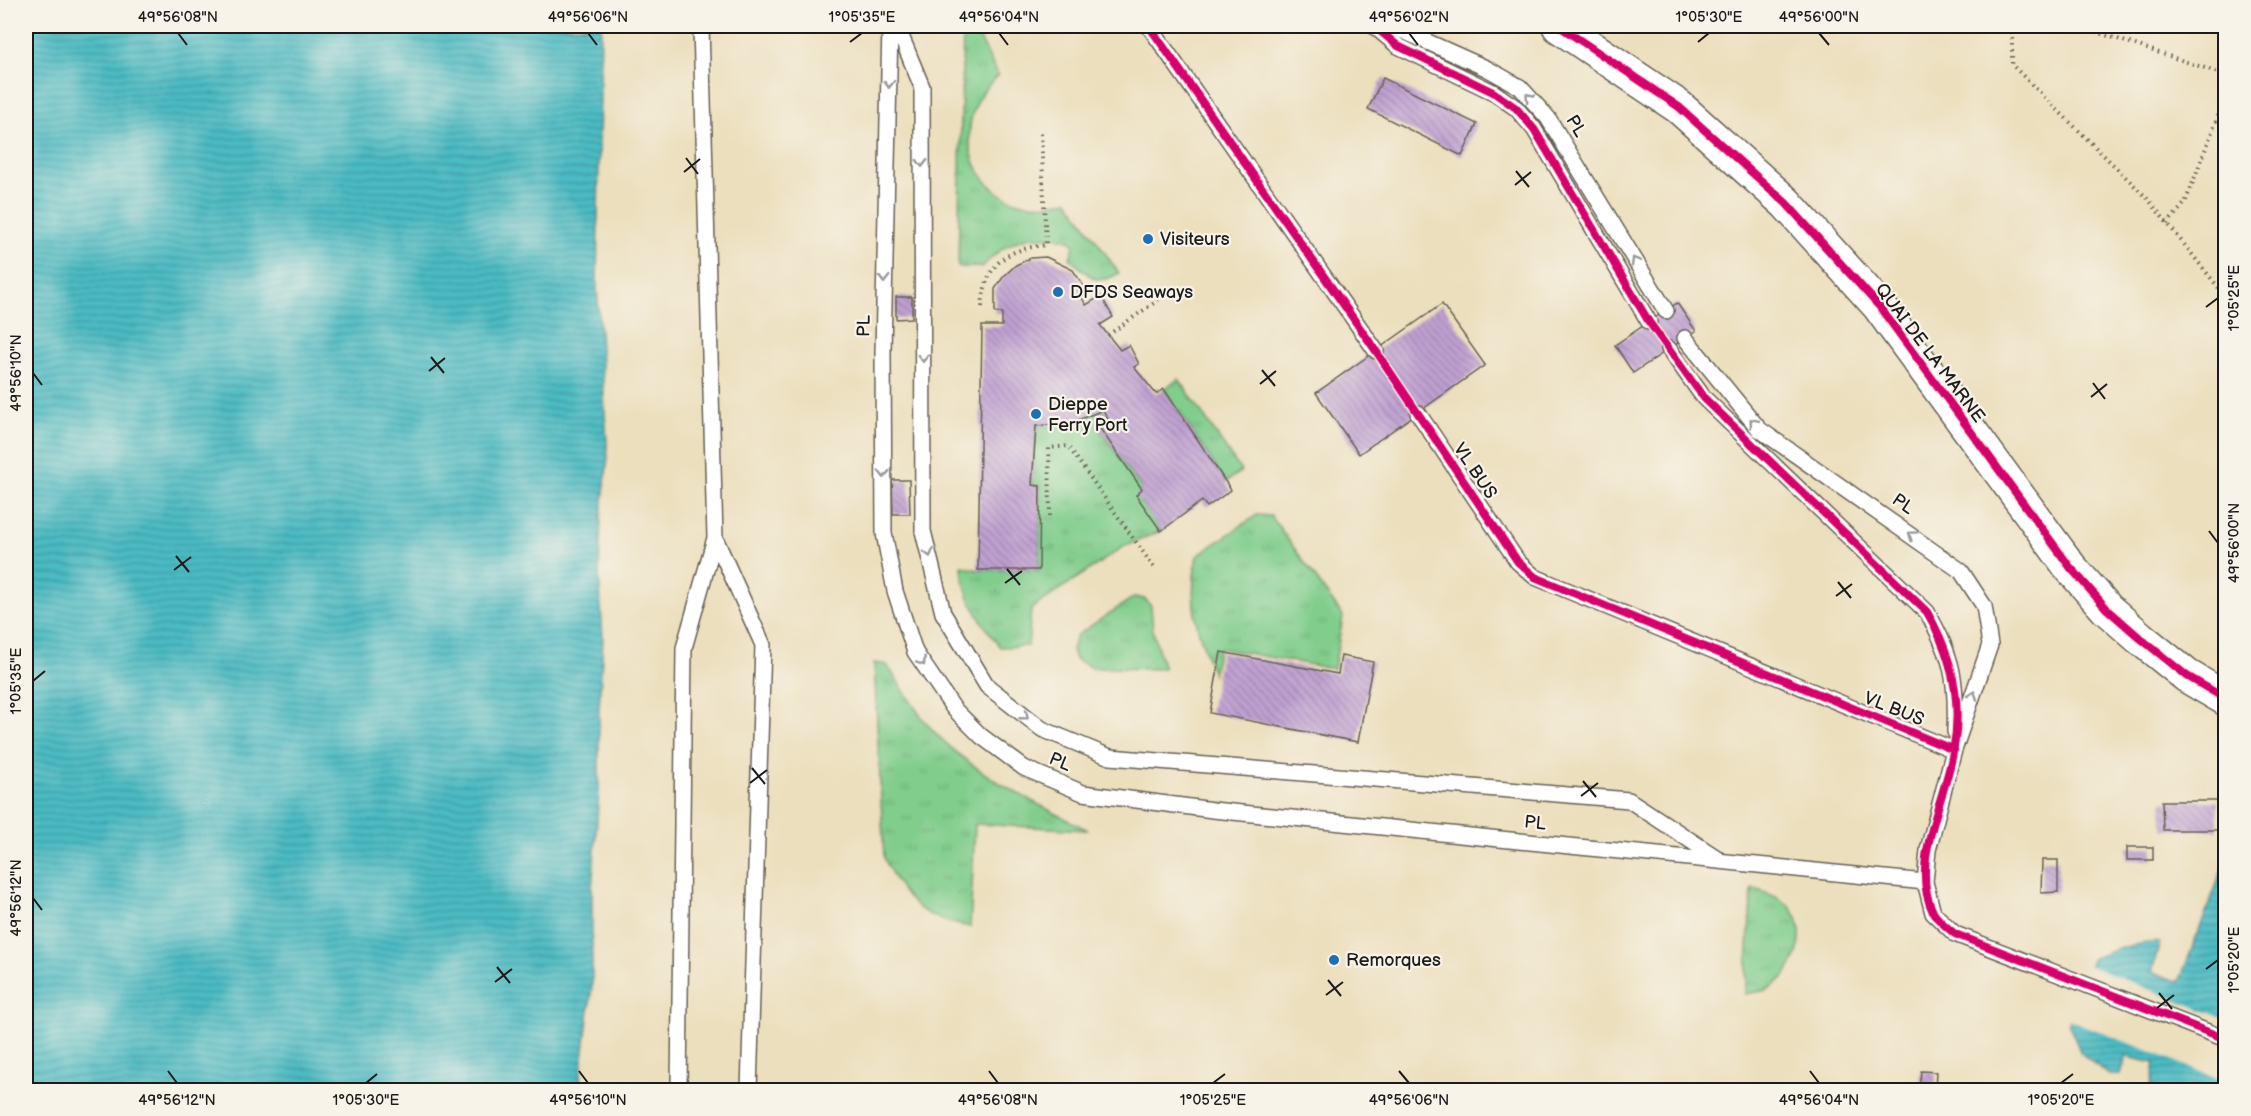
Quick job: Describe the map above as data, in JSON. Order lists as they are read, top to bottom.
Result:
{
  "streets": {
    "street": ["QUAI DE LA MARNE"],
    "lane": ["PL", "VL BUS"]
  },
  "crossings": [
    ["PL", "VL BUS"]
  ],
  "places": [
    "Visiteurs",
    "DFDS Seaways",
    "Dieppe Ferry Port",
    "Remorques"
  ],
  "coordinates": [
    "49°56'08\"N",
    "49°56'06\"N",
    "1°05'35\"E",
    "49°56'04\"N",
    "49°56'02\"N",
    "1°05'30\"E",
    "49°56'00\"N",
    "1°05'25\"E",
    "49°56'10\"N",
    "49°56'12\"N",
    "1°05'20\"E"
  ]
}
